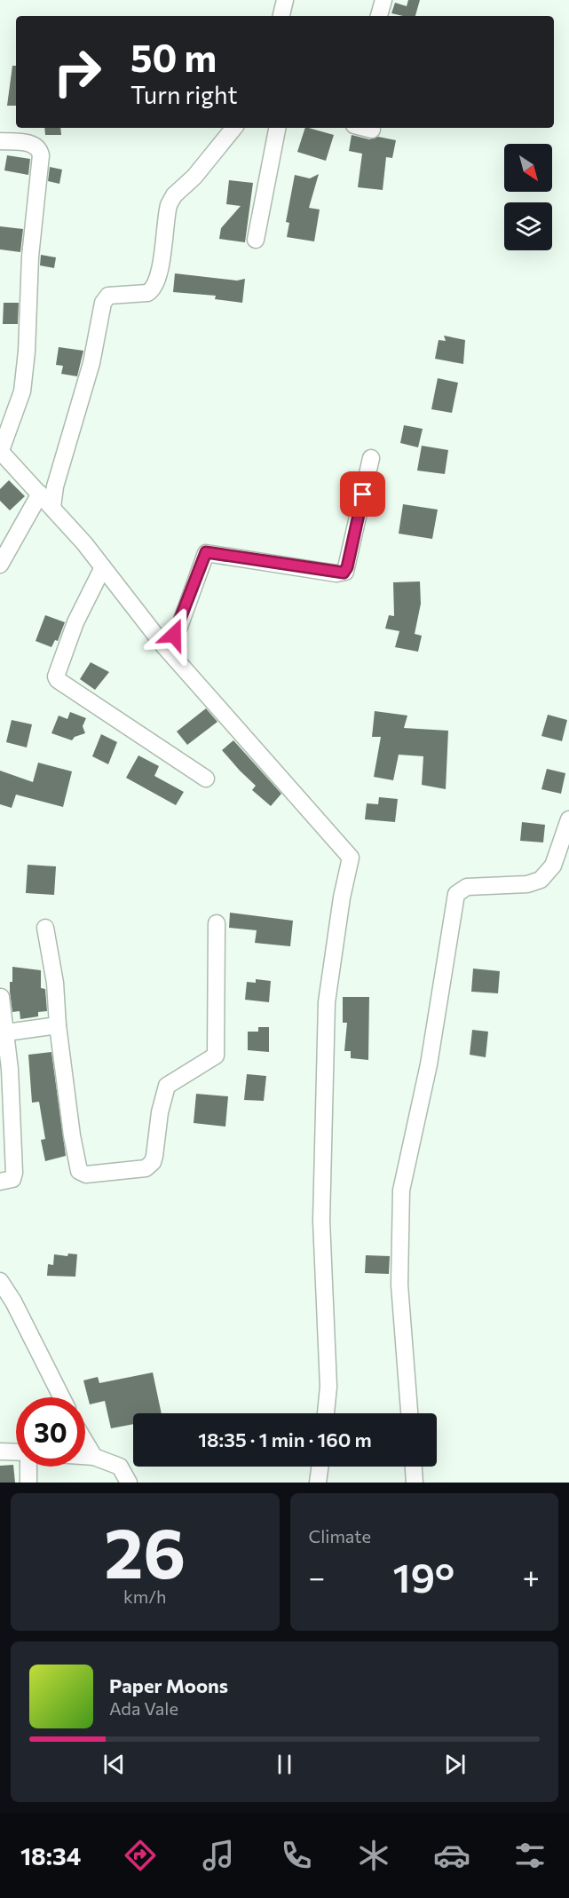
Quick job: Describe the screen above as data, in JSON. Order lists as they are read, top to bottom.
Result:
{
  "north": "bottom right",
  "page": {
    "turn": ["50 m", "Turn right"],
    "limit": "30",
    "trip": "18:35 · 1 min · 160 m",
    "tile": [
      ["26", "km/h"],
      "Climate"
    ],
    "heat": ["−", "19°", "+"],
    "song": ["Paper Moons", "Ada Vale"],
    "tabs": "18:34"
  }
}
